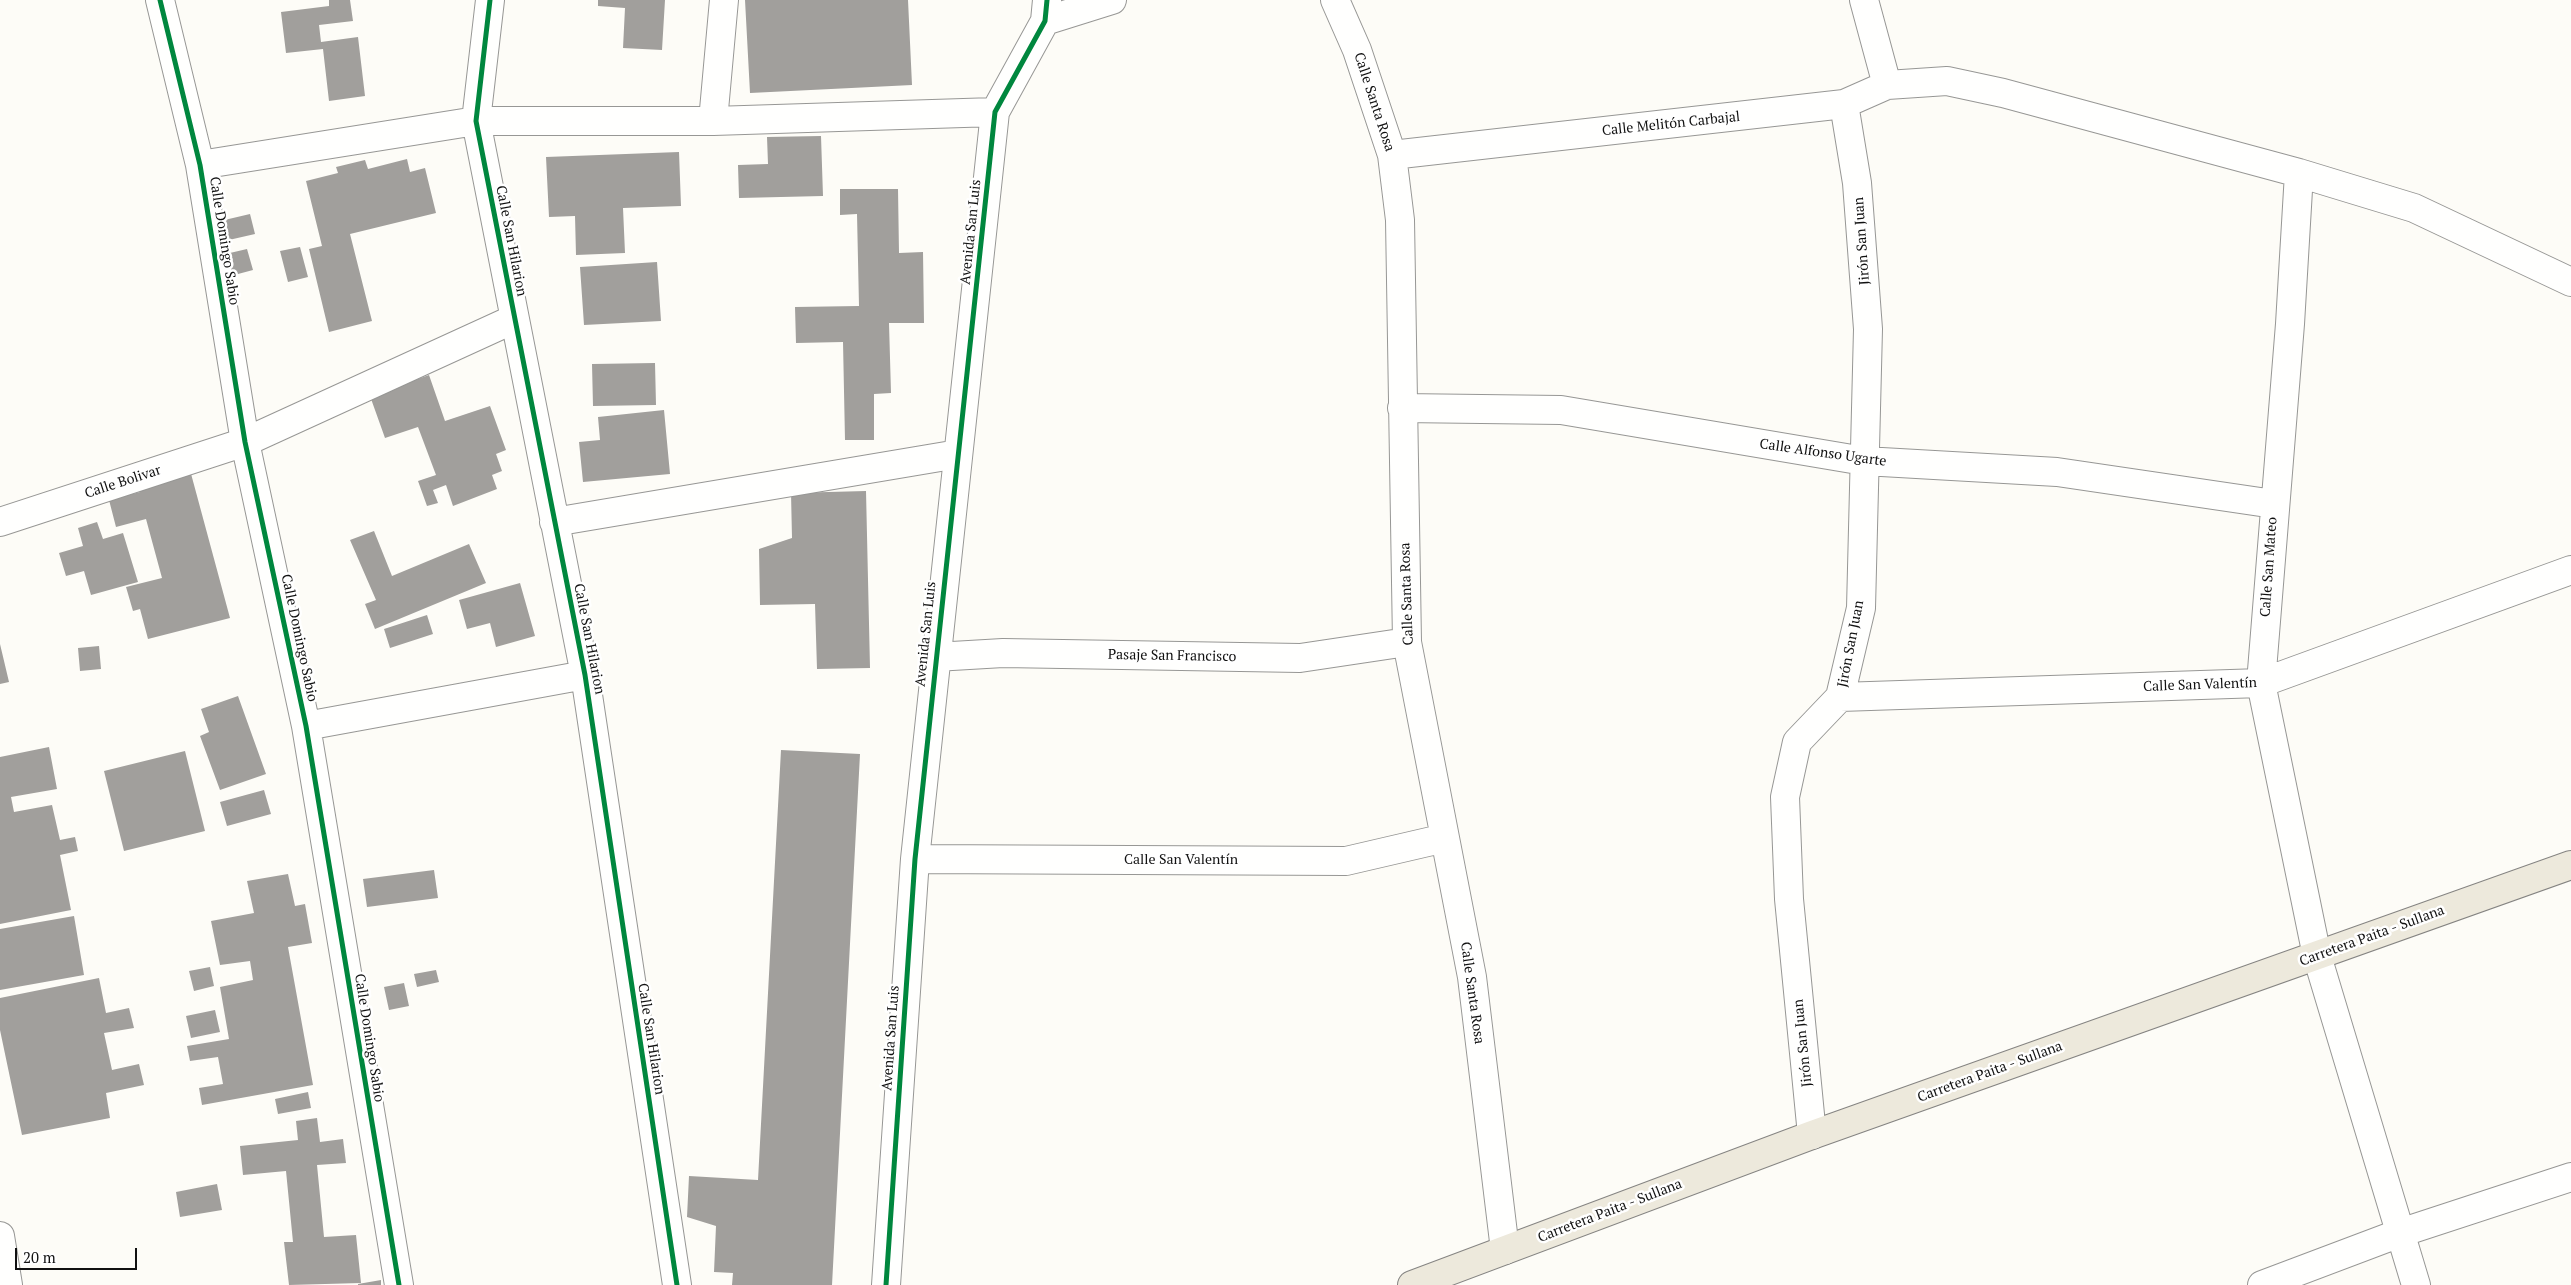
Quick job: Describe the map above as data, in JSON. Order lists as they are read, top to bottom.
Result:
{
  "streets": {
    "main road": ["Carretera Paita - Sullana"],
    "street": [
      "Calle Santa Rosa",
      "Calle Melitón Carbajal",
      "Avenida San Luis",
      "Calle Domingo Sabio",
      "Calle San Hilarion",
      "Jirón San Juan",
      "Calle Alfonso Ugarte",
      "Calle Bolivar",
      "Calle San Mateo",
      "Pasaje San Francisco",
      "Calle San Valentín"
    ]
  },
  "crossings": [
    ["Calle Santa Rosa", "Calle Melitón Carbajal"],
    ["Calle Santa Rosa", "Calle Alfonso Ugarte"],
    ["Calle Santa Rosa", "Pasaje San Francisco"],
    ["Calle Santa Rosa", "Calle San Valentín"],
    ["Calle Santa Rosa", "Carretera Paita - Sullana"],
    ["Calle Melitón Carbajal", "Jirón San Juan"],
    ["Calle Melitón Carbajal", "Calle San Mateo"],
    ["Avenida San Luis", "Pasaje San Francisco"],
    ["Avenida San Luis", "Calle San Valentín"],
    ["Calle Domingo Sabio", "Calle Bolivar"],
    ["Calle San Hilarion", "Calle Bolivar"],
    ["Jirón San Juan", "Calle Alfonso Ugarte"],
    ["Jirón San Juan", "Calle San Valentín"],
    ["Jirón San Juan", "Carretera Paita - Sullana"],
    ["Calle Alfonso Ugarte", "Calle San Mateo"],
    ["Calle San Mateo", "Calle San Valentín"],
    ["Calle San Mateo", "Carretera Paita - Sullana"]
  ],
  "scale_bar": "20 m"
}
